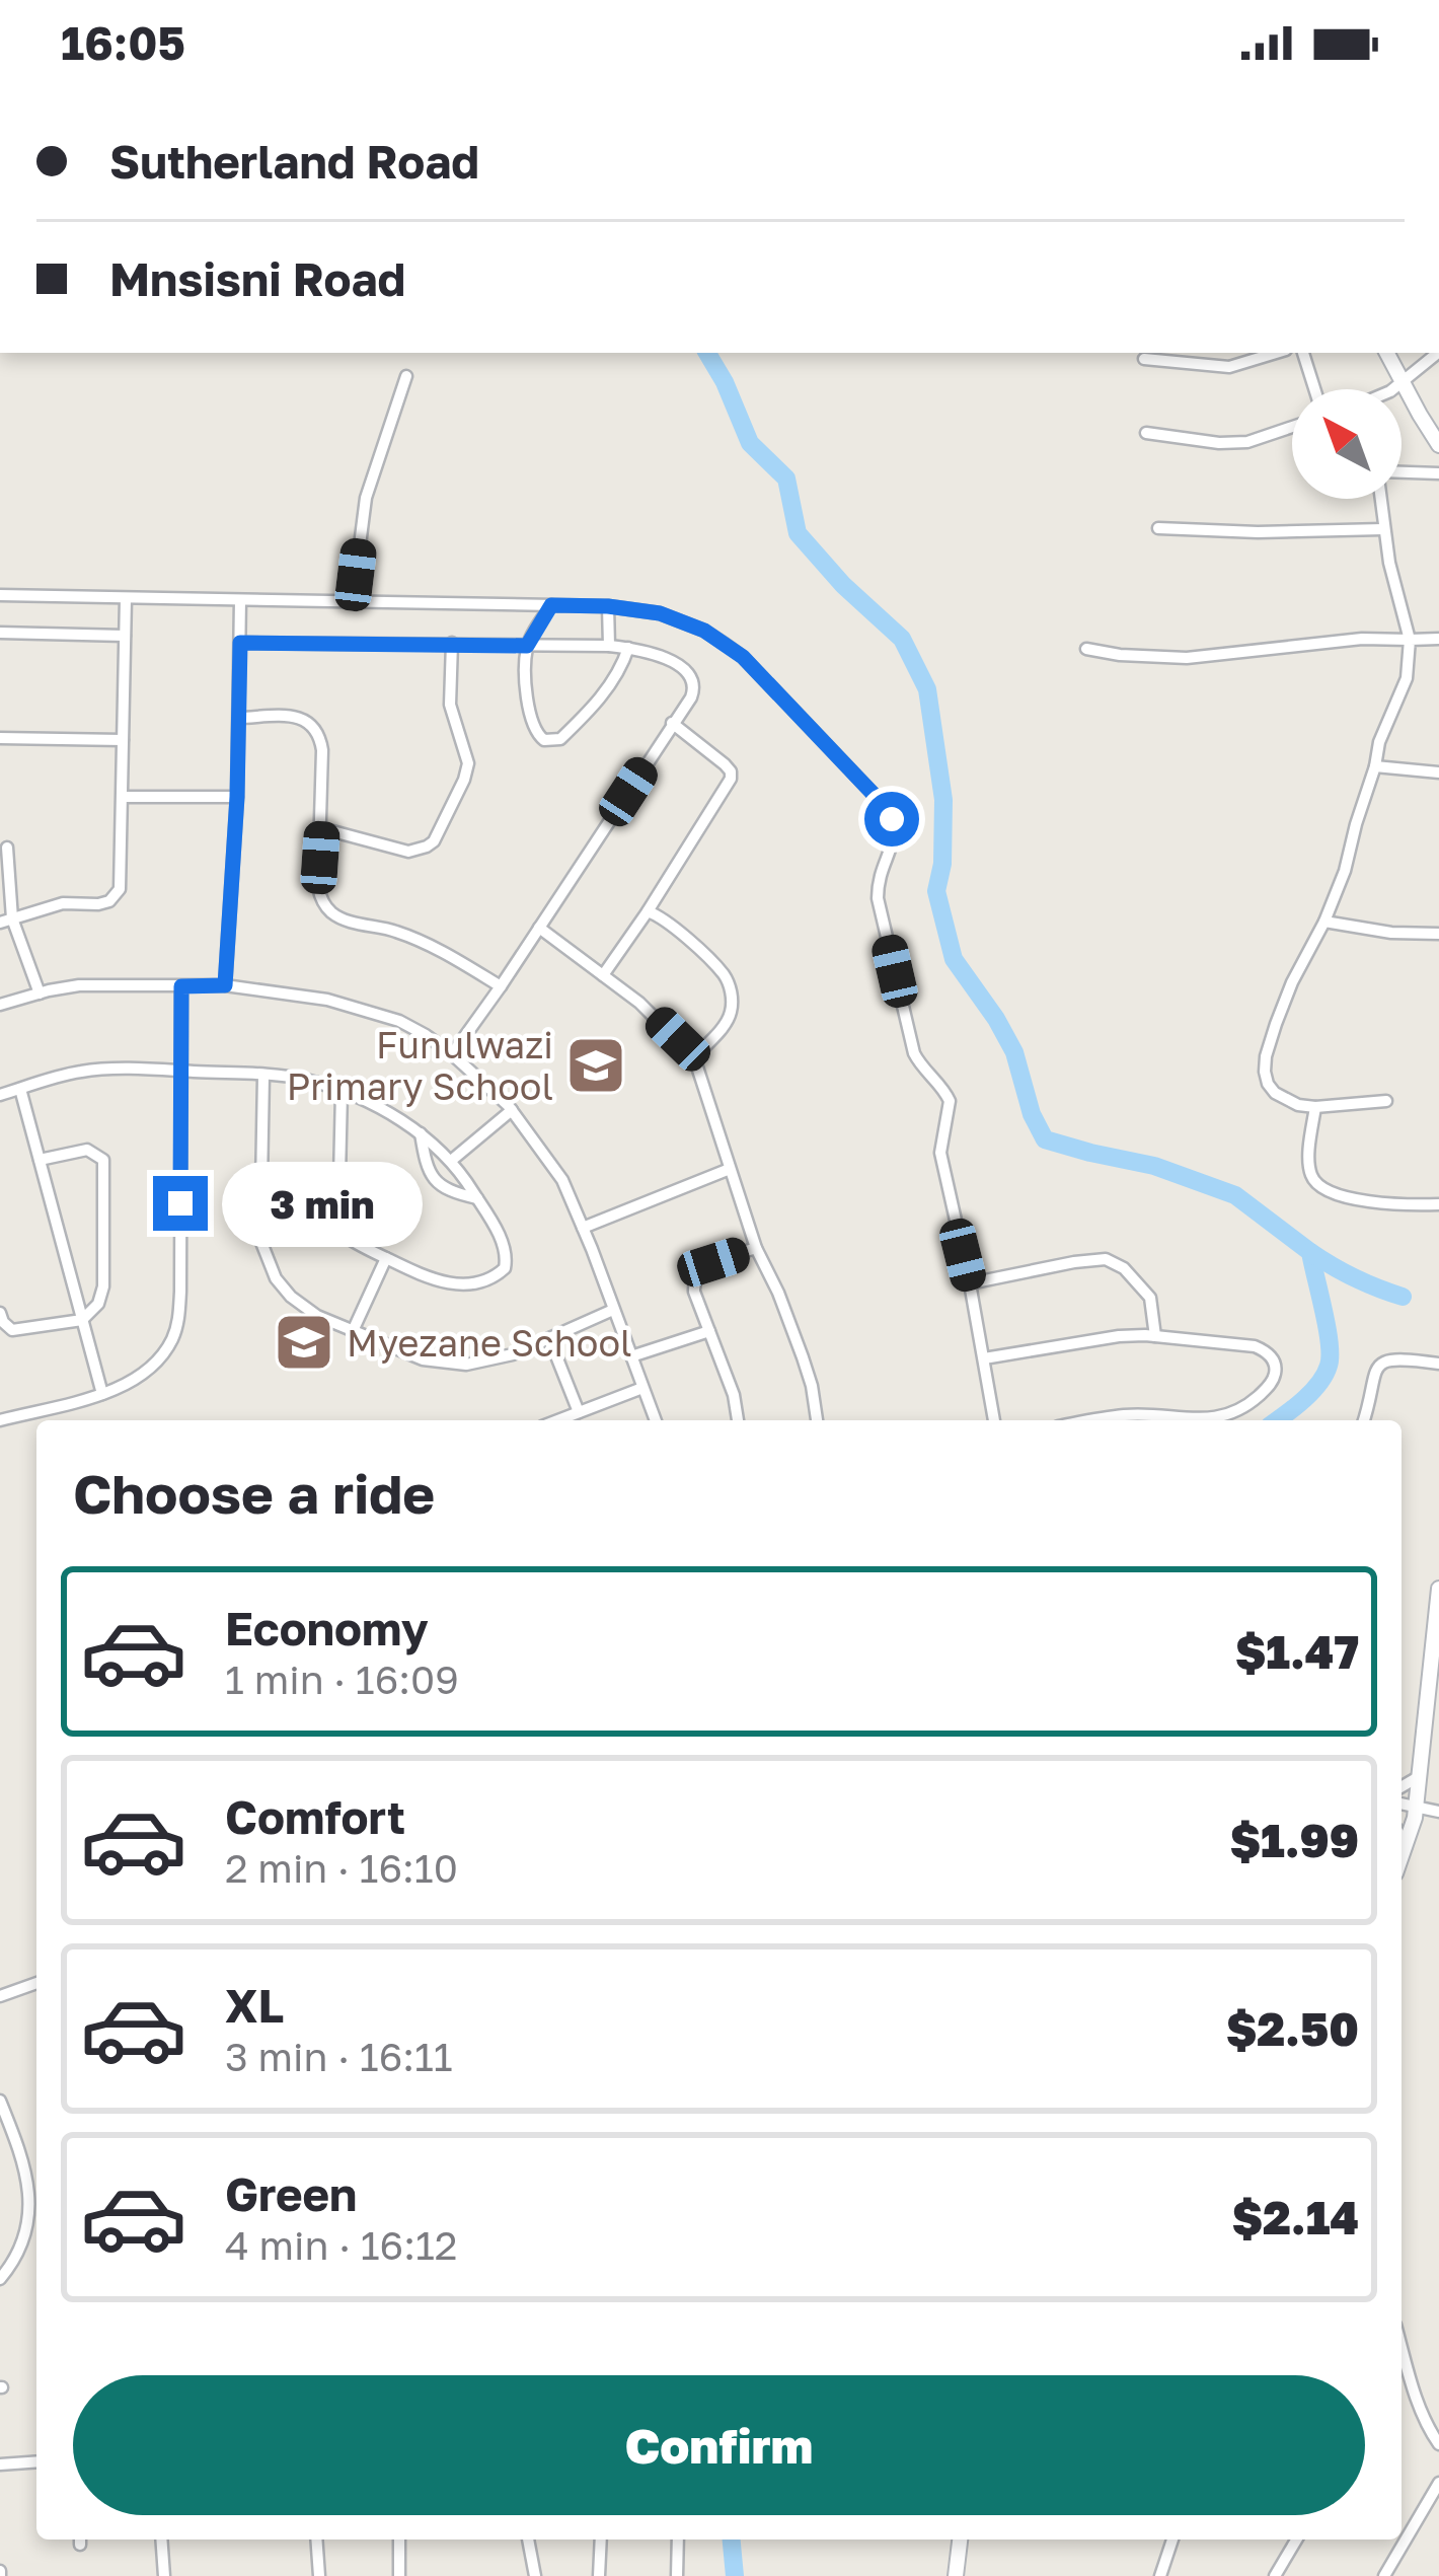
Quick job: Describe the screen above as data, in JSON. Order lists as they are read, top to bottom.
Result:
{
  "places": {
    "school or university": ["Funulwazi Primary School", "Myezane School"]
  },
  "north": "top left",
  "page": {
    "status": "16:05",
    "banner": ["Sutherland Road", "Mnsisni Road"],
    "bubble": "3 min",
    "heading": "Choose a ride",
    "list": [
      {
        "name": "Economy",
        "note": "1 min · 16:09",
        "value": "$1.47"
      },
      {
        "name": "Comfort",
        "note": "2 min · 16:10",
        "value": "$1.99"
      },
      {
        "name": "XL",
        "note": "3 min · 16:11",
        "value": "$2.50"
      },
      {
        "name": "Green",
        "note": "4 min · 16:12",
        "value": "$2.14"
      }
    ],
    "buttons": "Confirm"
  }
}
